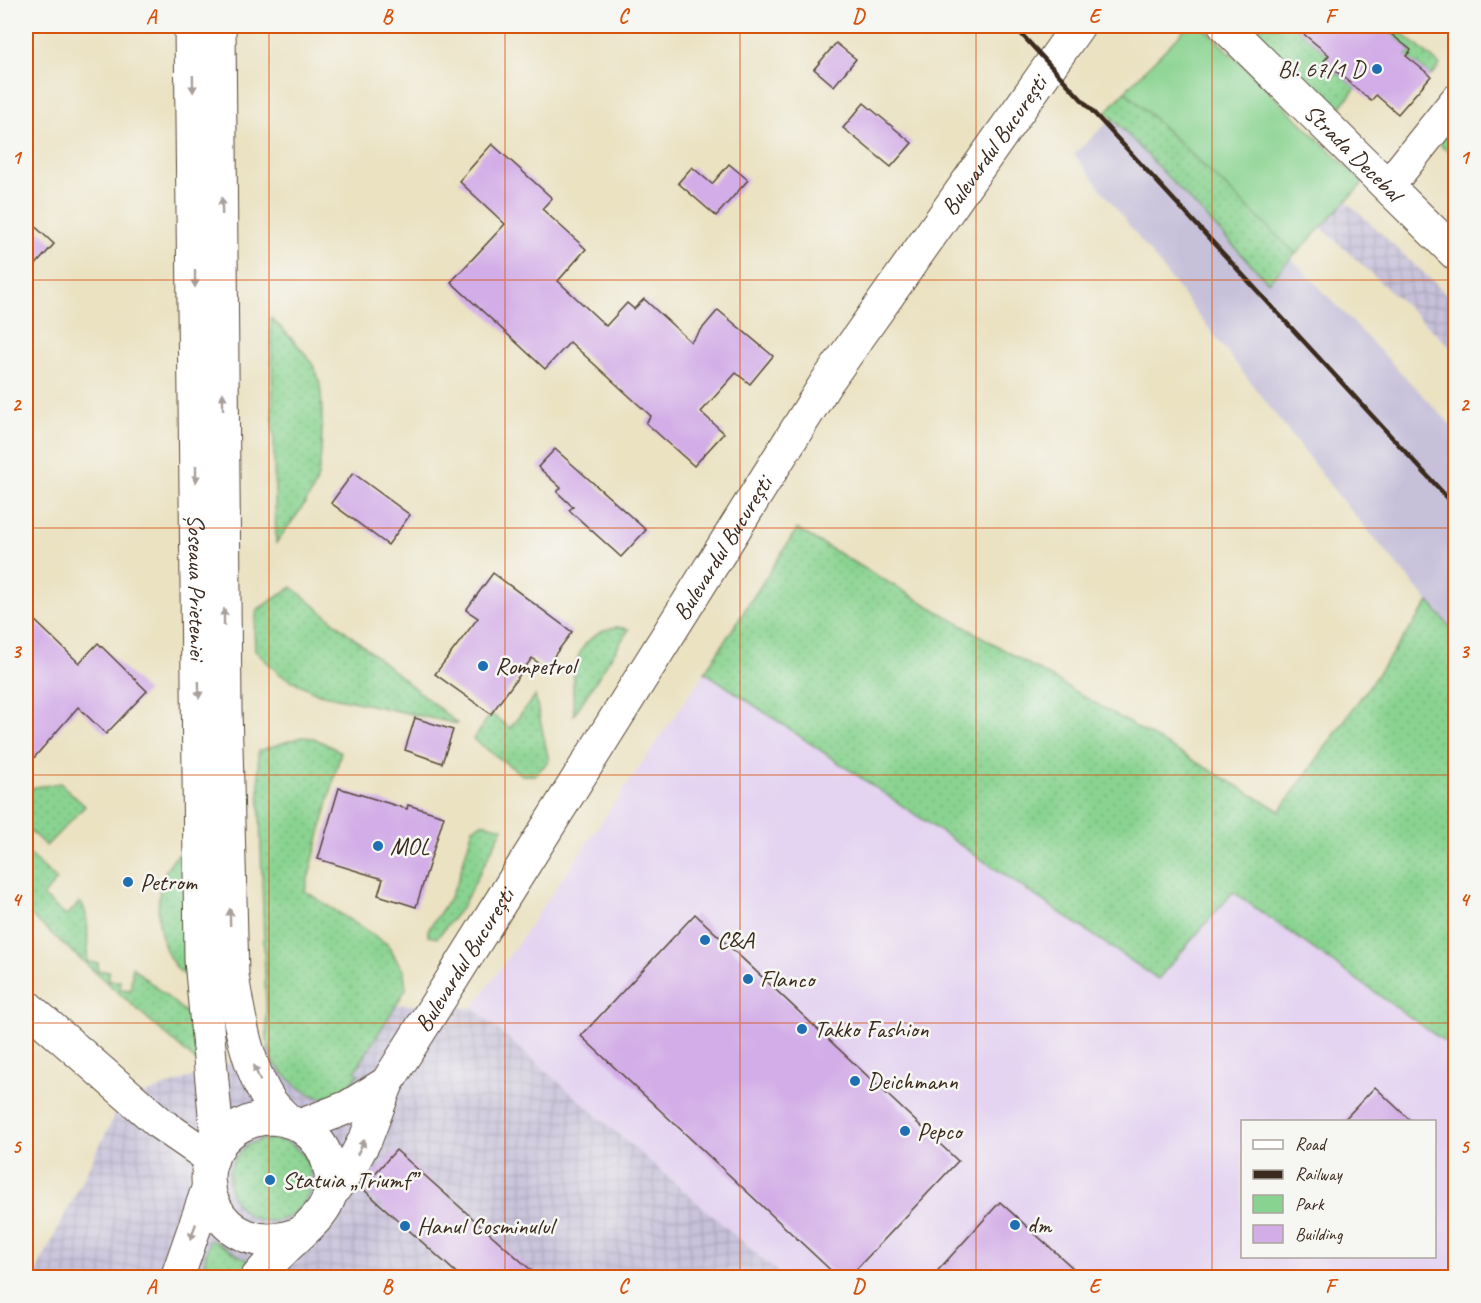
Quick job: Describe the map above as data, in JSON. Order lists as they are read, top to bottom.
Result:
{
  "streets": {
    "main road": ["Bulevardul București", "Strada Decebal", "Șoseaua Prieteniei"]
  },
  "crossings": [
    ["Bulevardul București", "Șoseaua Prieteniei"]
  ],
  "places": [
    "Bl. 67/1 D",
    "Rompetrol",
    "MOL",
    "Petrom",
    "C&A",
    "Flanco",
    "Takko Fashion",
    "Deichmann",
    "Pepco",
    "Statuia „Triumf”",
    "dm",
    "Hanul Cosminulul"
  ],
  "legend": [
    "Road",
    "Railway",
    "Park",
    "Building"
  ],
  "grid": {
    "columns": [
      "A",
      "B",
      "C",
      "D",
      "E",
      "F"
    ],
    "rows": [
      "1",
      "2",
      "3",
      "4",
      "5"
    ]
  }
}
